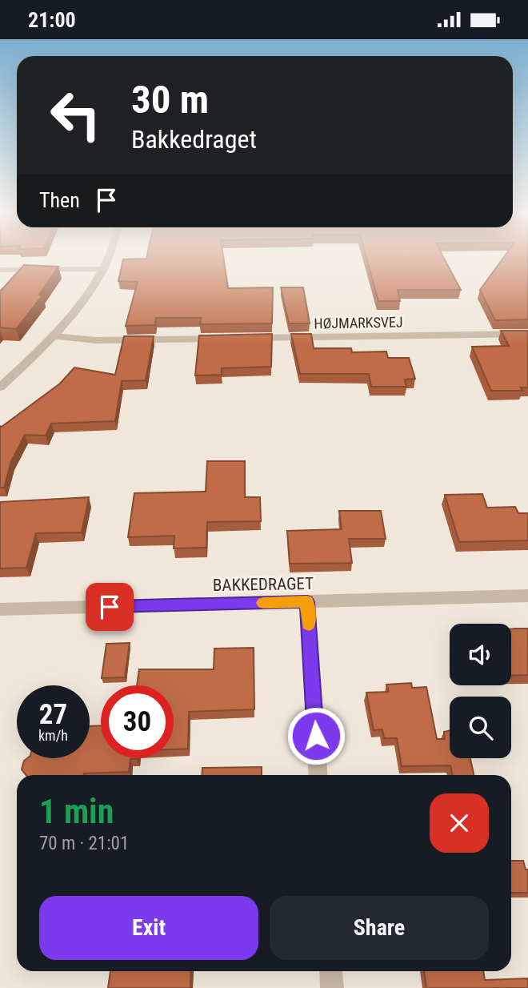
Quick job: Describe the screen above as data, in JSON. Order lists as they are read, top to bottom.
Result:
{
  "streets": {
    "street": ["HØJMARKSVEJ", "BAKKEDRAGET"]
  },
  "page": {
    "status": "21:00",
    "turn": ["30 m", "Bakkedraget"],
    "then": "Then",
    "speed": "27 km/h",
    "limit": "30",
    "heading": ["1 min", "70 m · 21:01"],
    "buttons": ["Exit", "Share"]
  }
}
